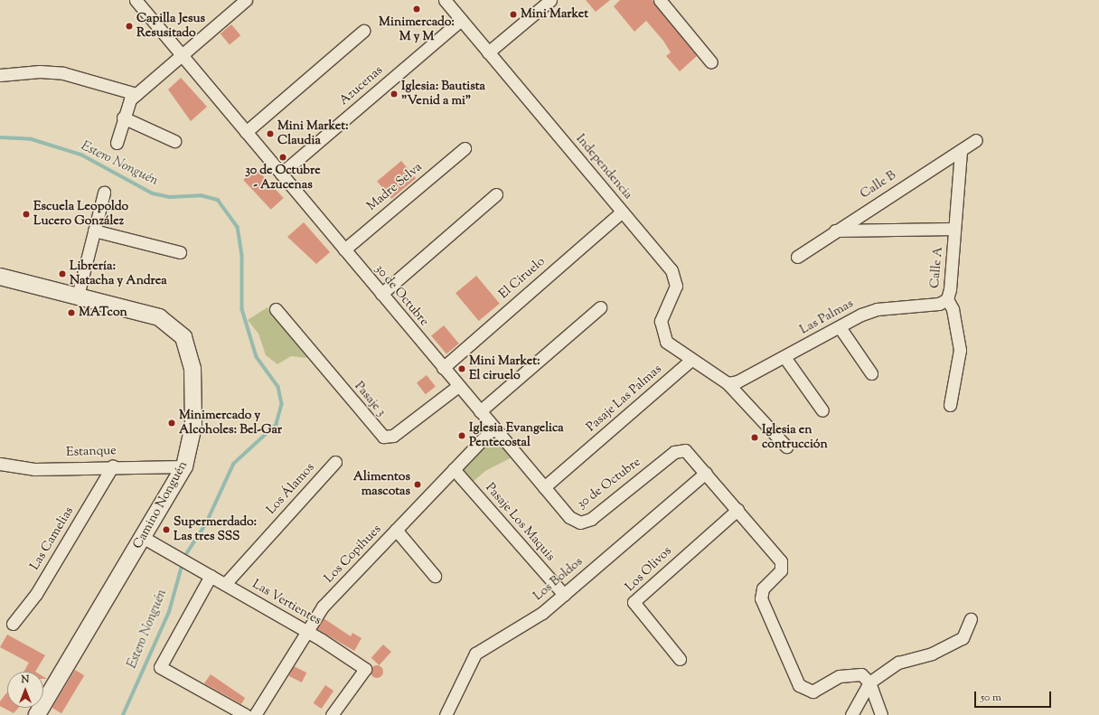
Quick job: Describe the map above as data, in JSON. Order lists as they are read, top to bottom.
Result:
{
  "streets": {
    "main road": ["Camino Nonguén"],
    "street": [
      "Azucenas",
      "Independencia",
      "Calle B",
      "Madre Selva",
      "Calle A",
      "El Ciruelo",
      "30 de Octubre",
      "Las Palmas",
      "Pasaje Las Palmas",
      "Pasaje 3",
      "Estanque",
      "Los Álamos",
      "Pasaje Los Maquis",
      "Las Camelias",
      "Los Copihues",
      "Los Olivos",
      "Los Boldos",
      "Las Vertientes"
    ]
  },
  "crossings": [
    ["Azucenas", "Independencia"],
    ["Azucenas", "30 de Octubre"],
    ["Independencia", "El Ciruelo"],
    ["Independencia", "Pasaje Las Palmas"],
    ["Calle B", "Calle A"],
    ["Madre Selva", "30 de Octubre"],
    ["Calle A", "Las Palmas"],
    ["El Ciruelo", "30 de Octubre"],
    ["30 de Octubre", "Pasaje Las Palmas"],
    ["30 de Octubre", "Pasaje 3"],
    ["30 de Octubre", "Los Copihues"],
    ["30 de Octubre", "Los Olivos"],
    ["30 de Octubre", "Los Boldos"],
    ["Estanque", "Camino Nonguén"],
    ["Estanque", "Las Camelias"],
    ["Los Álamos", "Las Vertientes"],
    ["Camino Nonguén", "Las Vertientes"],
    ["Pasaje Los Maquis", "Los Copihues"],
    ["Pasaje Los Maquis", "Los Boldos"],
    ["Los Copihues", "Las Vertientes"]
  ],
  "water": ["Estero Nonguén"],
  "places": [
    "Minimercado: M y M",
    "Mini Market",
    "Capilla Jesus Resusitado",
    "Iglesia: Bautista \"Venid a mi\"",
    "Mini Market: Claudia",
    "30 de Octubre - Azucenas",
    "Escuela Leopoldo Lucero González",
    "Librería: Natacha y Andrea",
    "MATcon",
    "Mini Market: El ciruelo",
    "Minimercado y Alcoholes: Bel-Gar",
    "Iglesia Evangelica Pentecostal",
    "Iglesia en contrucción",
    "Alimentos mascotas",
    "Supermerdado: Las tres SSS"
  ],
  "scale_bar": "50 m",
  "north": "top"
}
